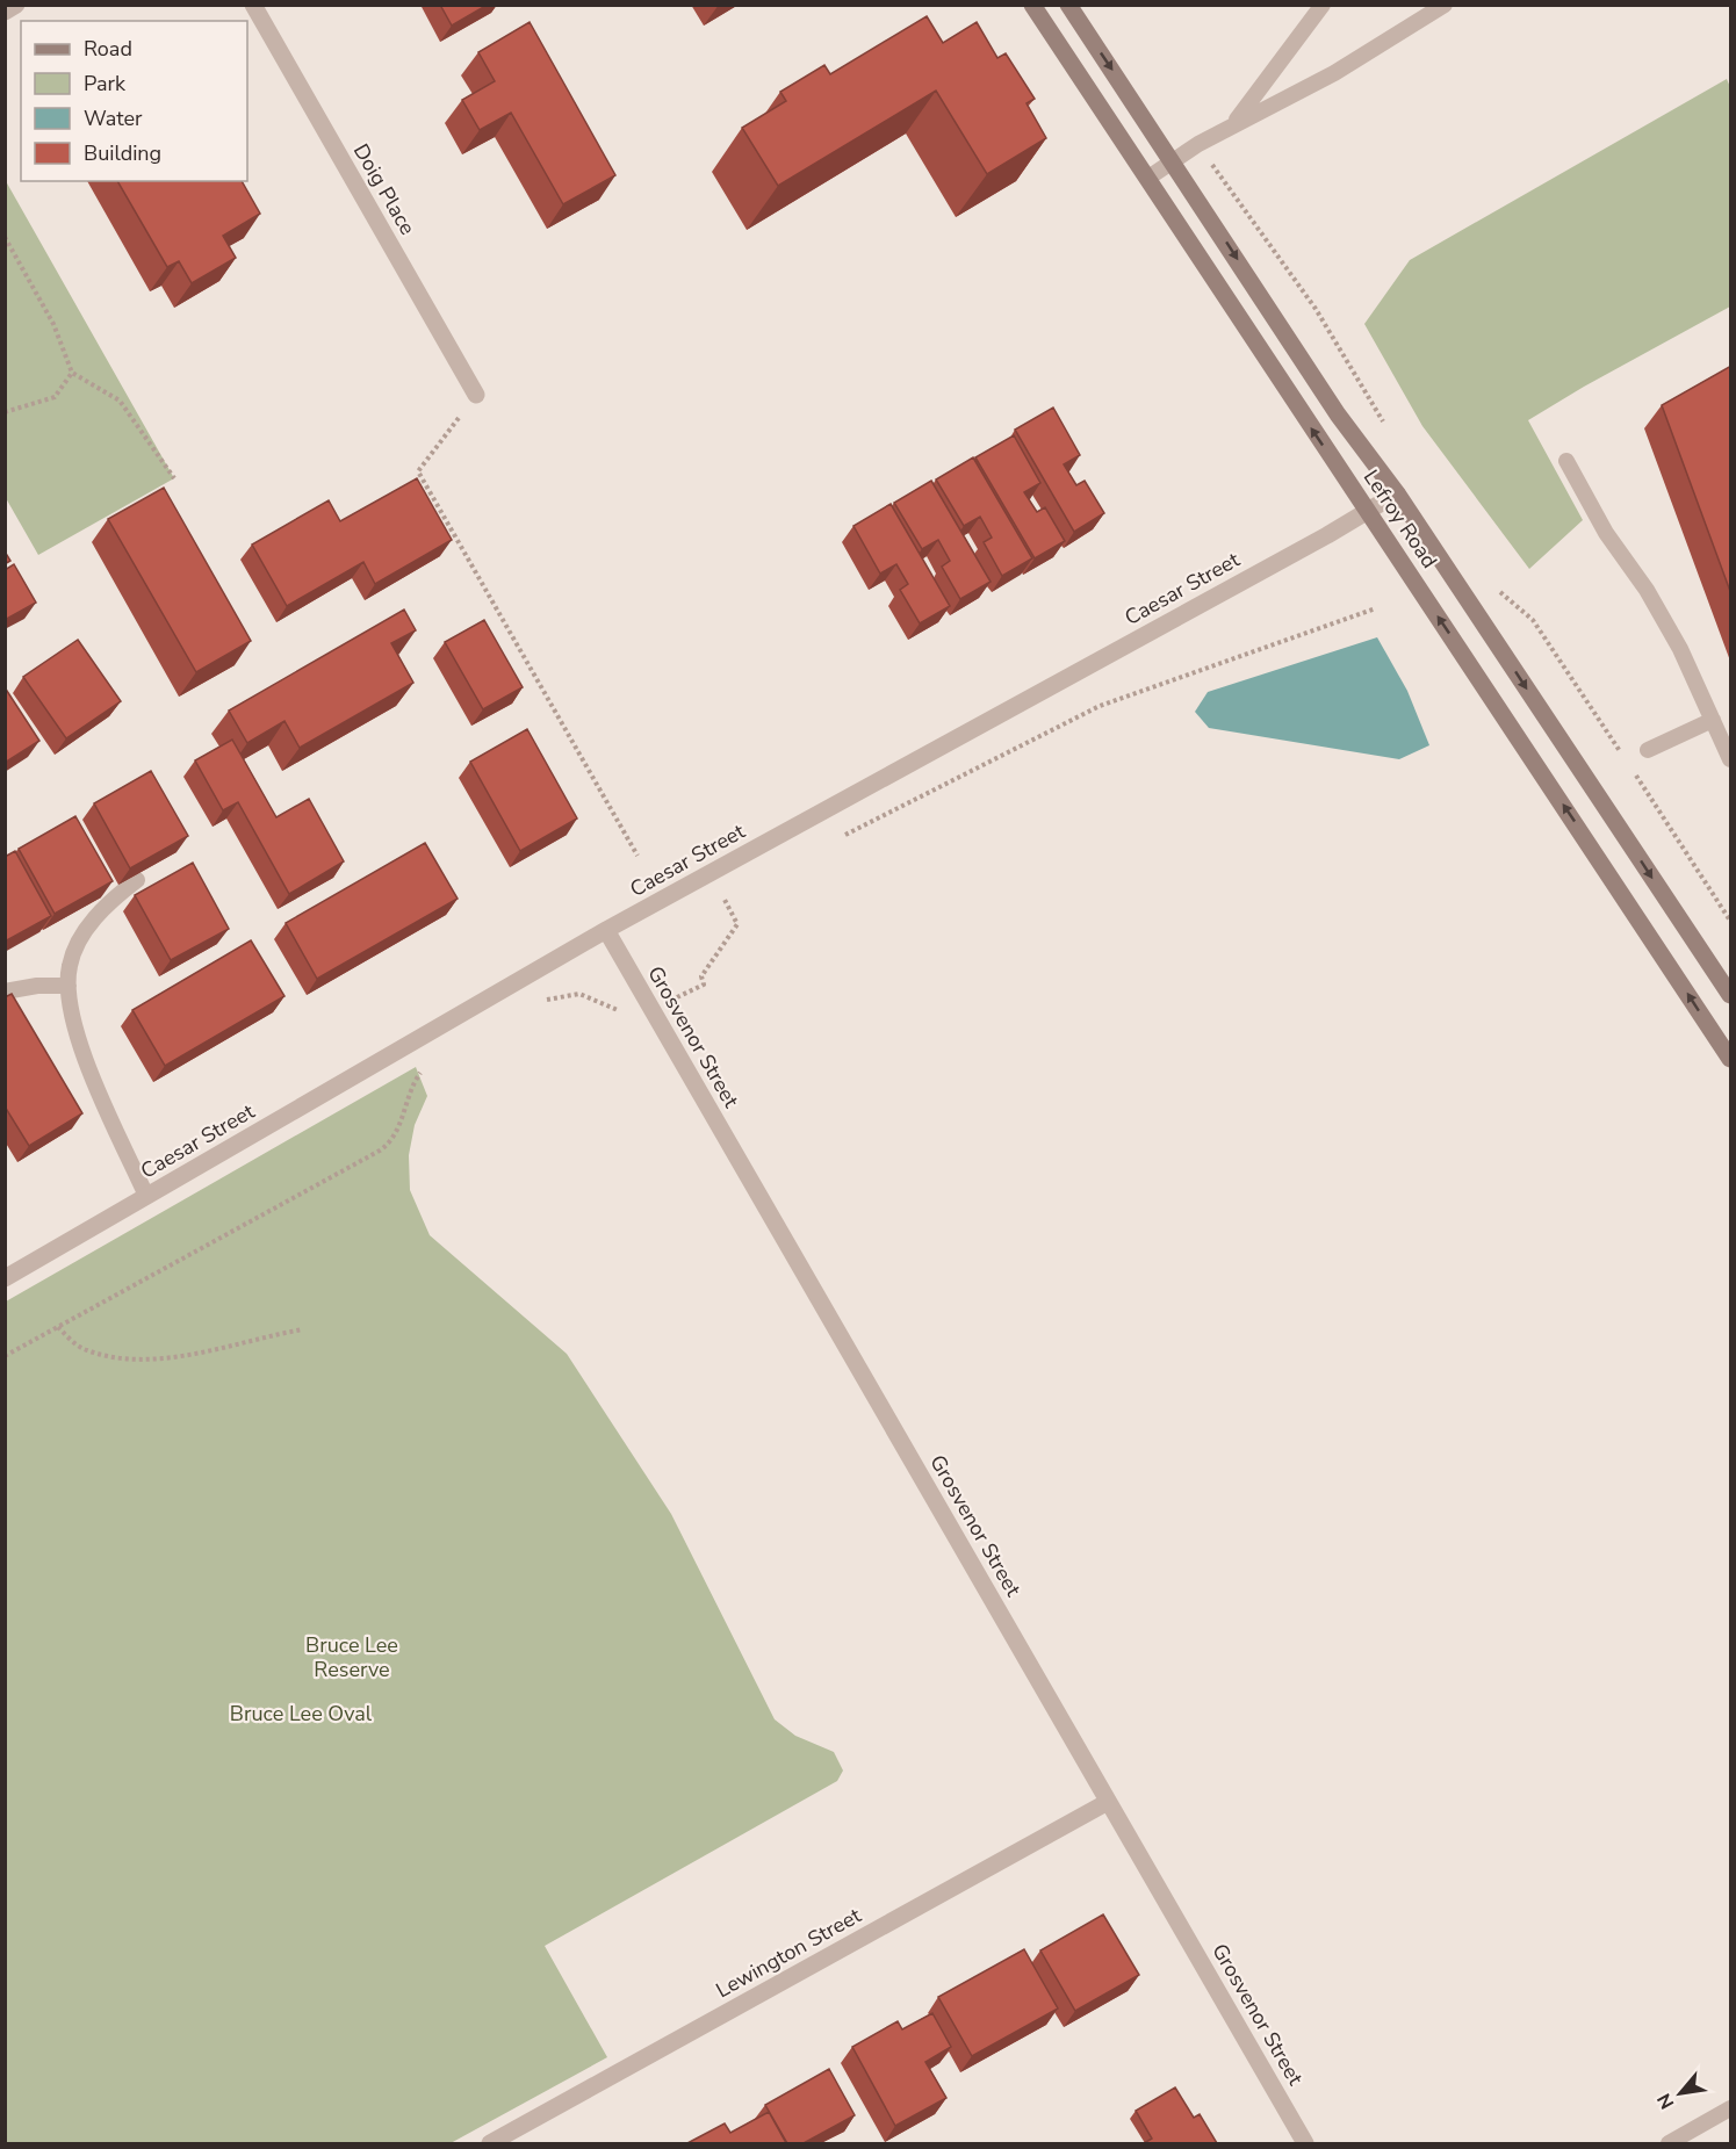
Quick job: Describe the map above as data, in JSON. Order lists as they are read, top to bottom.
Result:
{
  "streets": {
    "street": [
      "Doig Place",
      "Lefroy Road",
      "Caesar Street",
      "Grosvenor Street",
      "Lewington Street"
    ]
  },
  "crossings": [
    ["Lefroy Road", "Caesar Street"],
    ["Caesar Street", "Grosvenor Street"],
    ["Grosvenor Street", "Lewington Street"]
  ],
  "parks": ["Bruce Lee Reserve", "Bruce Lee Oval"],
  "legend": [
    "Road",
    "Park",
    "Water",
    "Building"
  ],
  "north": "bottom left"
}
